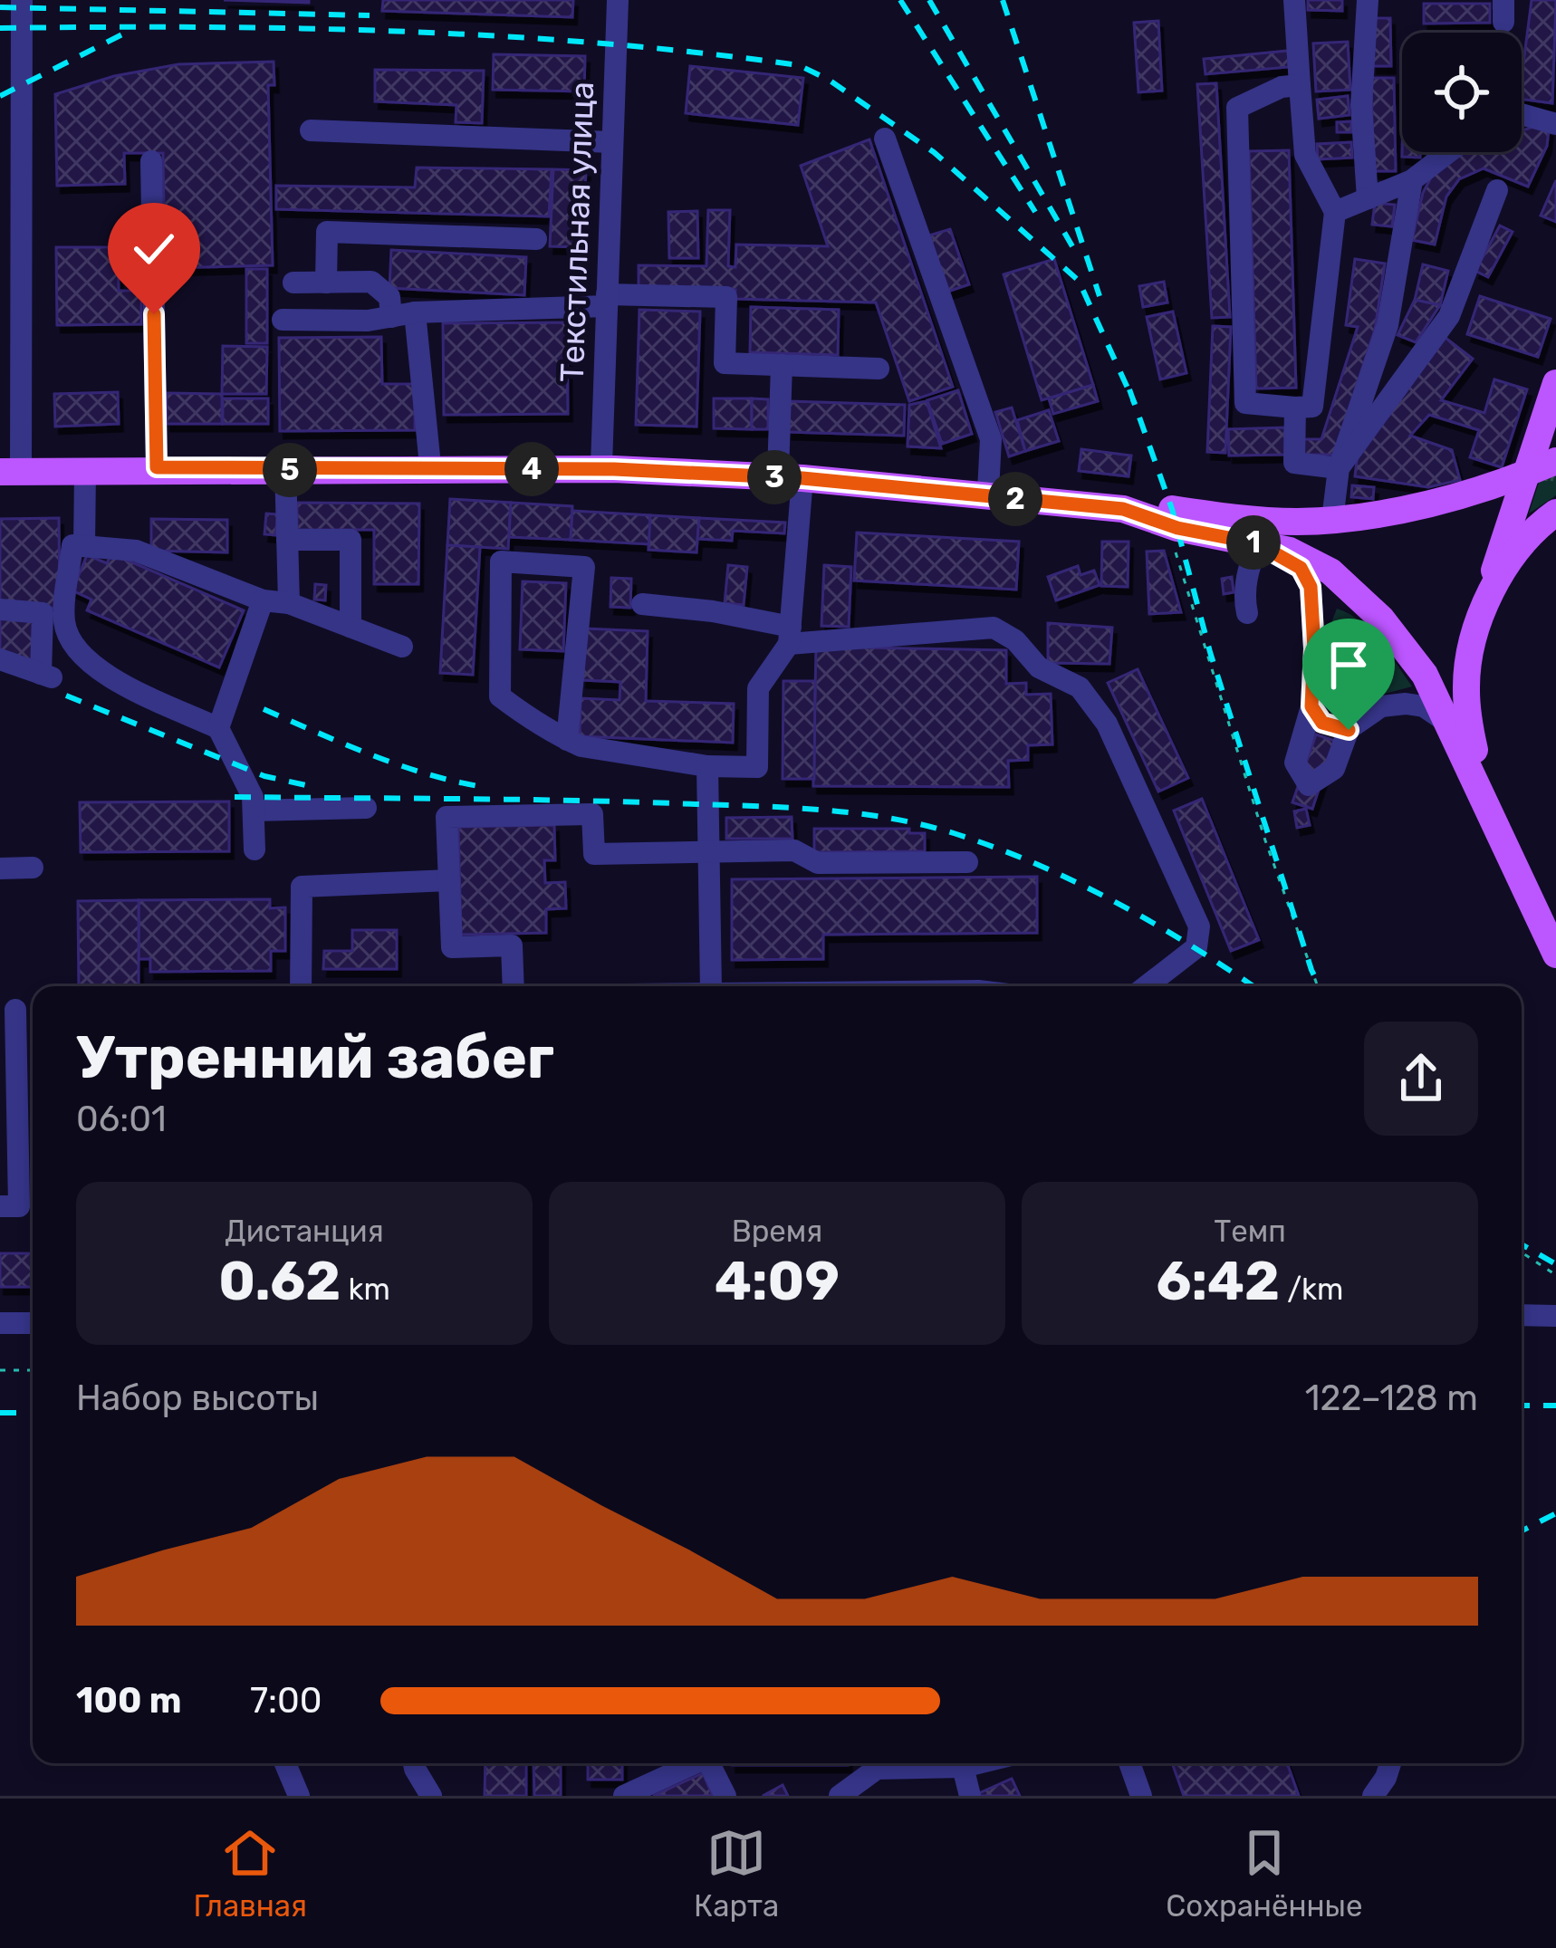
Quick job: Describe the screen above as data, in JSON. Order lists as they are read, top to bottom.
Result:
{
  "streets": {
    "street": ["Текстильная улица"]
  },
  "page": {
    "pins": [
      "4",
      "5",
      "3",
      "2",
      "1"
    ],
    "heading": ["Утренний забег", "06:01"],
    "stats": [
      ["Дистанция", "0.62 km"],
      ["Время", "4:09"],
      ["Темп", "6:42 /km"]
    ],
    "chart": ["Набор высоты", "122–128 m"],
    "list": [
      {
        "name": "100 m",
        "note": "7:00"
      }
    ],
    "tabs": ["Главная", "Карта", "Сохранённые"]
  }
}
